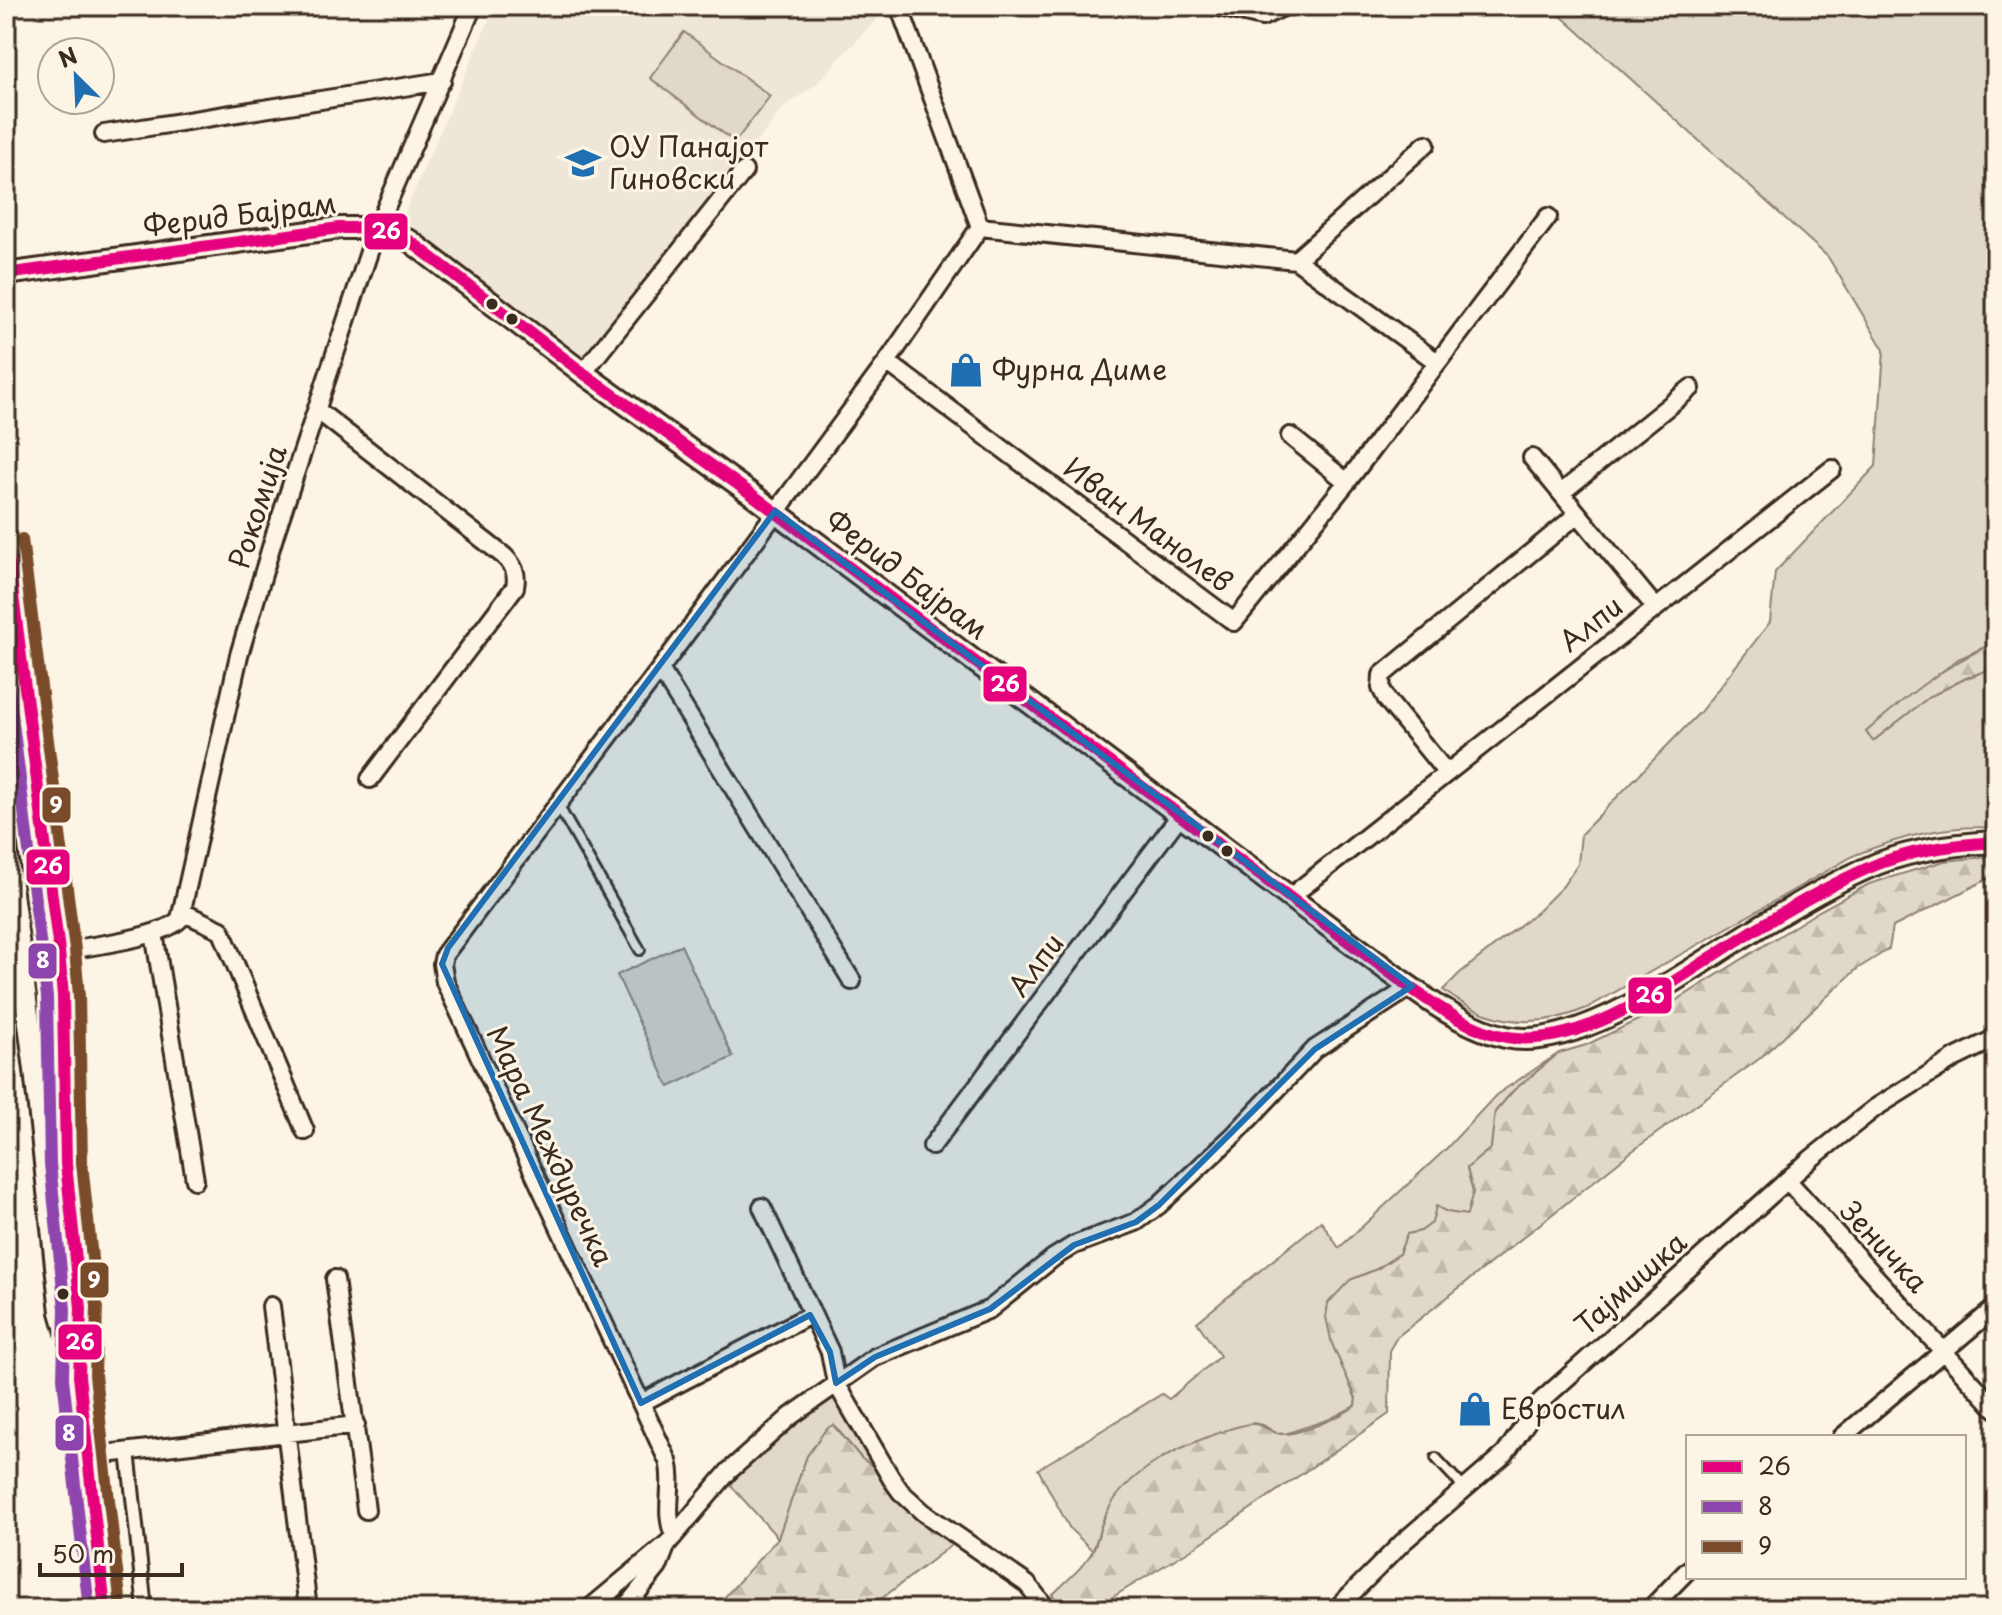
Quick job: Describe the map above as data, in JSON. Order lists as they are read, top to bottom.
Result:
{
  "streets": {
    "street": [
      "Ферид Бајрам",
      "Рокомија",
      "Иван Манолев",
      "Алпи",
      "Мара Междуречка",
      "Зеничка",
      "Тајмишка"
    ]
  },
  "crossings": [
    ["Ферид Бајрам", "Рокомија"],
    ["Ферид Бајрам", "Алпи"],
    ["Ферид Бајрам", "Мара Междуречка"],
    ["Зеничка", "Тајмишка"]
  ],
  "places": {
    "school or university": ["ОУ Панајот Гиновски"],
    "shop": ["Фурна Диме", "Евростил"]
  },
  "lines": ["transit line 26", "transit line 9", "transit line 8"],
  "legend": ["26", "8", "9"],
  "scale_bar": "50 m",
  "north": "top left"
}
